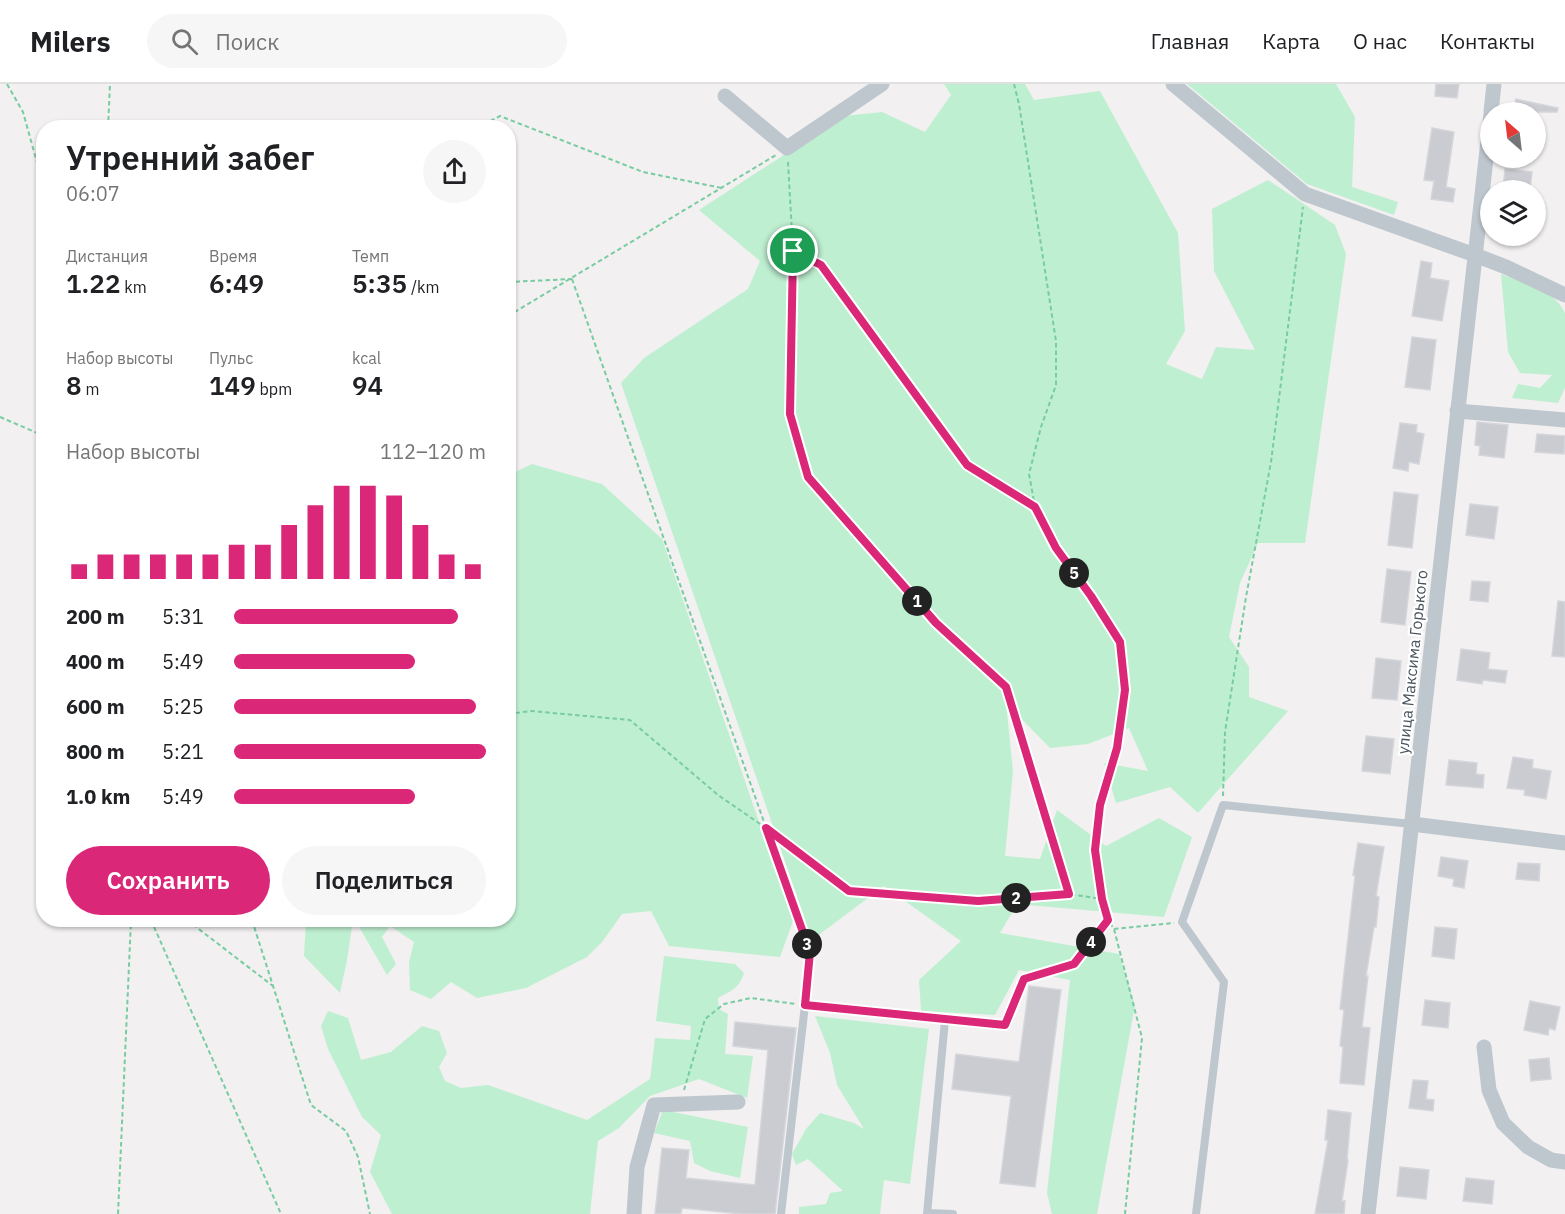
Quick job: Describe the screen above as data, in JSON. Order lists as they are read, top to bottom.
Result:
{
  "streets": {
    "street": ["улица Максима Горького"]
  },
  "north": "top left",
  "page": {
    "header": "Milers",
    "search": "Поиск",
    "nav": [
      "Главная",
      "Карта",
      "О нас",
      "Контакты"
    ],
    "heading": ["Утренний забег", "06:07"],
    "stats": [
      ["Дистанция", "1.22 km"],
      ["Время", "6:49"],
      ["Темп", "5:35 /km"],
      ["Набор высоты", "8 m"],
      ["Пульс", "149 bpm"],
      ["kcal", "94"]
    ],
    "chart": ["Набор высоты", "112–120 m"],
    "pins": [
      "5",
      "1",
      "2",
      "4",
      "3"
    ],
    "list": [
      {
        "name": "200 m",
        "note": "5:31"
      },
      {
        "name": "400 m",
        "note": "5:49"
      },
      {
        "name": "600 m",
        "note": "5:25"
      },
      {
        "name": "800 m",
        "note": "5:21"
      },
      {
        "name": "1.0 km",
        "note": "5:49"
      }
    ],
    "buttons": ["Сохранить", "Поделиться"]
  }
}
